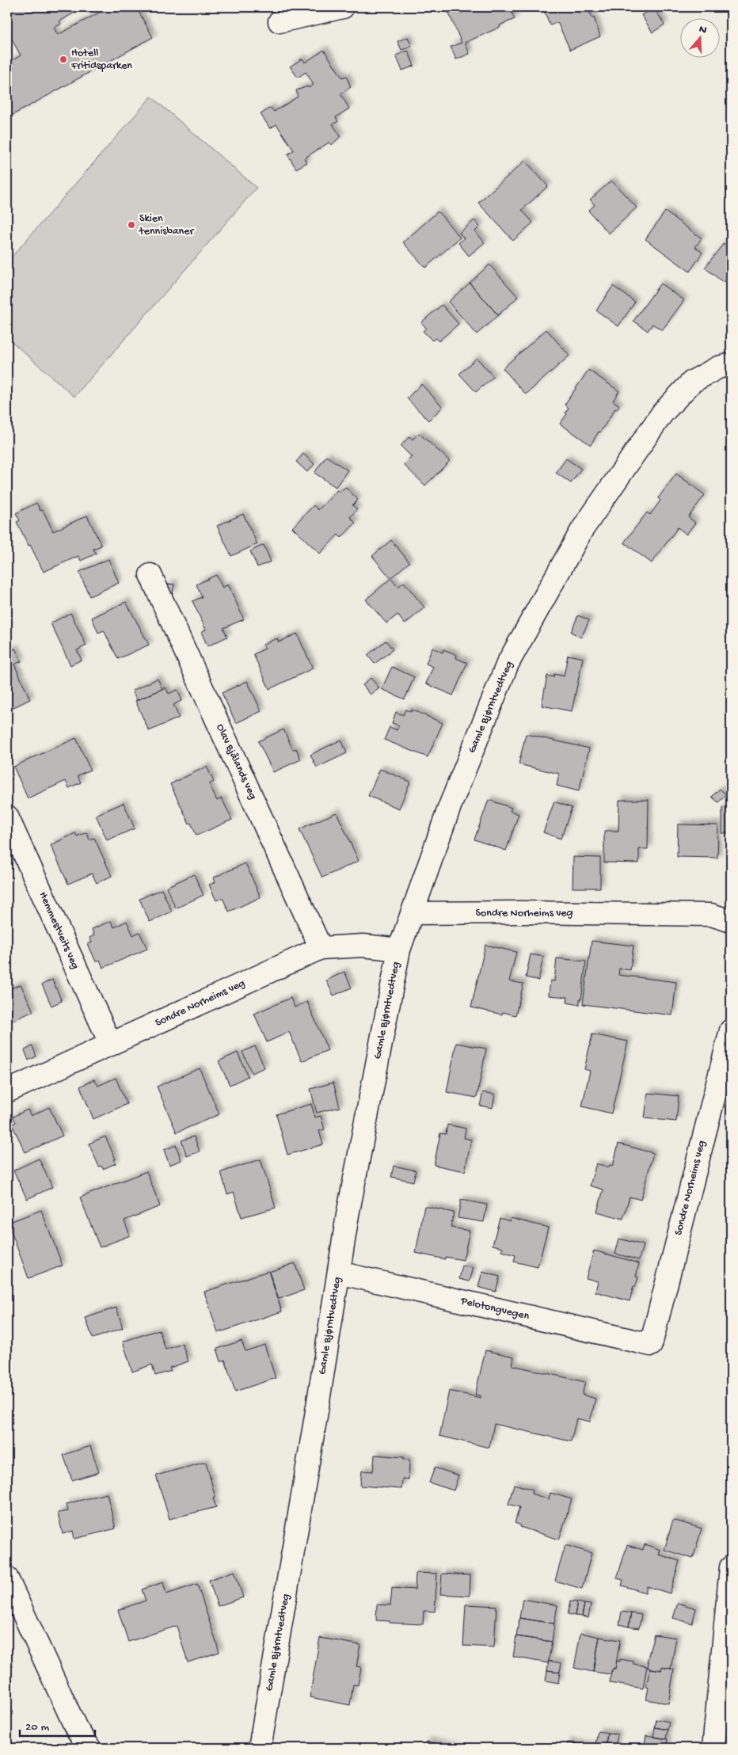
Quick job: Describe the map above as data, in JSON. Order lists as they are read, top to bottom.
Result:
{
  "streets": {
    "street": [
      "Gamle Bjørntvedtveg",
      "Olav Bjålands veg",
      "Sondre Norheims veg",
      "Hemmestveits veg",
      "Pelotongvegen"
    ]
  },
  "crossings": [
    ["Gamle Bjørntvedtveg", "Sondre Norheims veg"],
    ["Gamle Bjørntvedtveg", "Pelotongvegen"],
    ["Olav Bjålands veg", "Sondre Norheims veg"],
    ["Sondre Norheims veg", "Hemmestveits veg"],
    ["Sondre Norheims veg", "Pelotongvegen"]
  ],
  "places": ["Hotell Fritidsparken", "Skien tennisbaner"],
  "scale_bar": "20 m",
  "north": "top"
}
